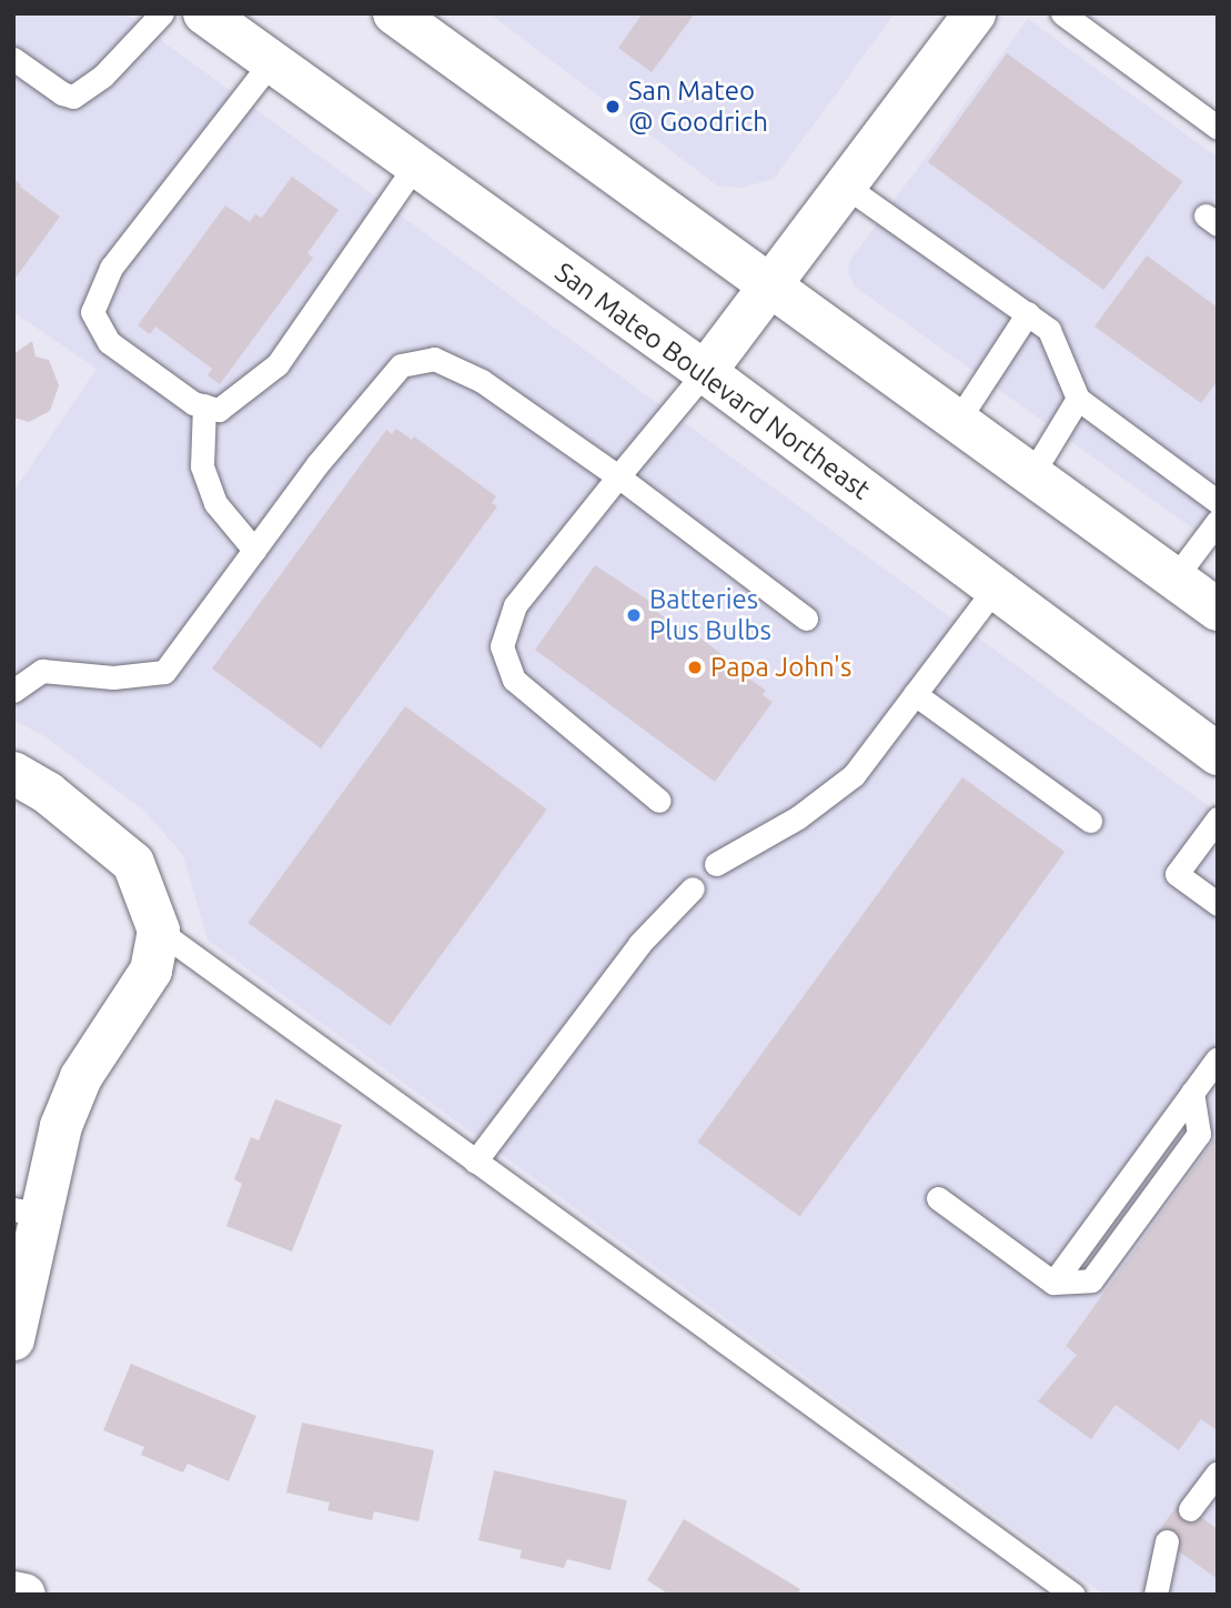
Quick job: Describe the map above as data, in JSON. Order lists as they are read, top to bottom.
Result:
{
  "streets": {
    "main road": ["San Mateo Boulevard Northeast"]
  },
  "places": ["San Mateo @ Goodrich", "Batteries Plus Bulbs", "Papa John's"]
}
